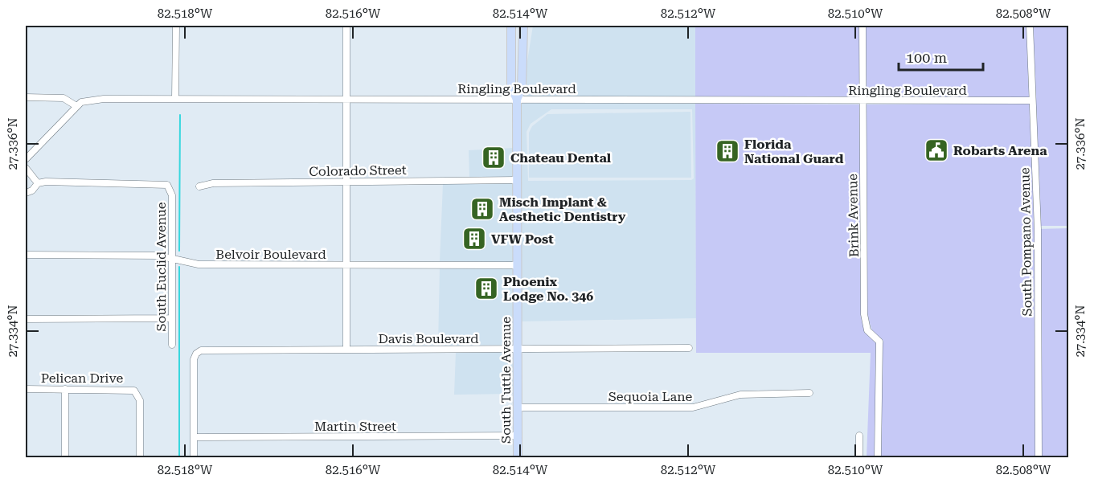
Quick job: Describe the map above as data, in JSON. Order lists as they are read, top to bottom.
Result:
{
  "streets": {
    "main road": ["South Tuttle Avenue"],
    "street": [
      "Ringling Boulevard",
      "Colorado Street",
      "Brink Avenue",
      "South Pompano Avenue",
      "Belvoir Boulevard",
      "South Euclid Avenue",
      "Davis Boulevard",
      "Pelican Drive",
      "Sequoia Lane",
      "Martin Street"
    ]
  },
  "crossings": [
    ["Ringling Boulevard", "Brink Avenue"],
    ["Ringling Boulevard", "South Pompano Avenue"],
    ["Ringling Boulevard", "South Tuttle Avenue"],
    ["Colorado Street", "South Tuttle Avenue"],
    ["Belvoir Boulevard", "South Euclid Avenue"],
    ["Belvoir Boulevard", "South Tuttle Avenue"],
    ["Davis Boulevard", "South Tuttle Avenue"],
    ["Davis Boulevard", "Martin Street"],
    ["South Tuttle Avenue", "Sequoia Lane"],
    ["South Tuttle Avenue", "Martin Street"]
  ],
  "places": {
    "public building": ["Robarts Arena"],
    "building": [
      "Florida National Guard",
      "Chateau Dental",
      "Misch Implant & Aesthetic Dentistry",
      "VFW Post",
      "Phoenix Lodge No. 346"
    ]
  },
  "scale_bar": "100 m",
  "coordinates": [
    "82.518°W",
    "82.516°W",
    "82.514°W",
    "82.512°W",
    "82.510°W",
    "82.508°W",
    "27.336°N",
    "27.334°N"
  ]
}
